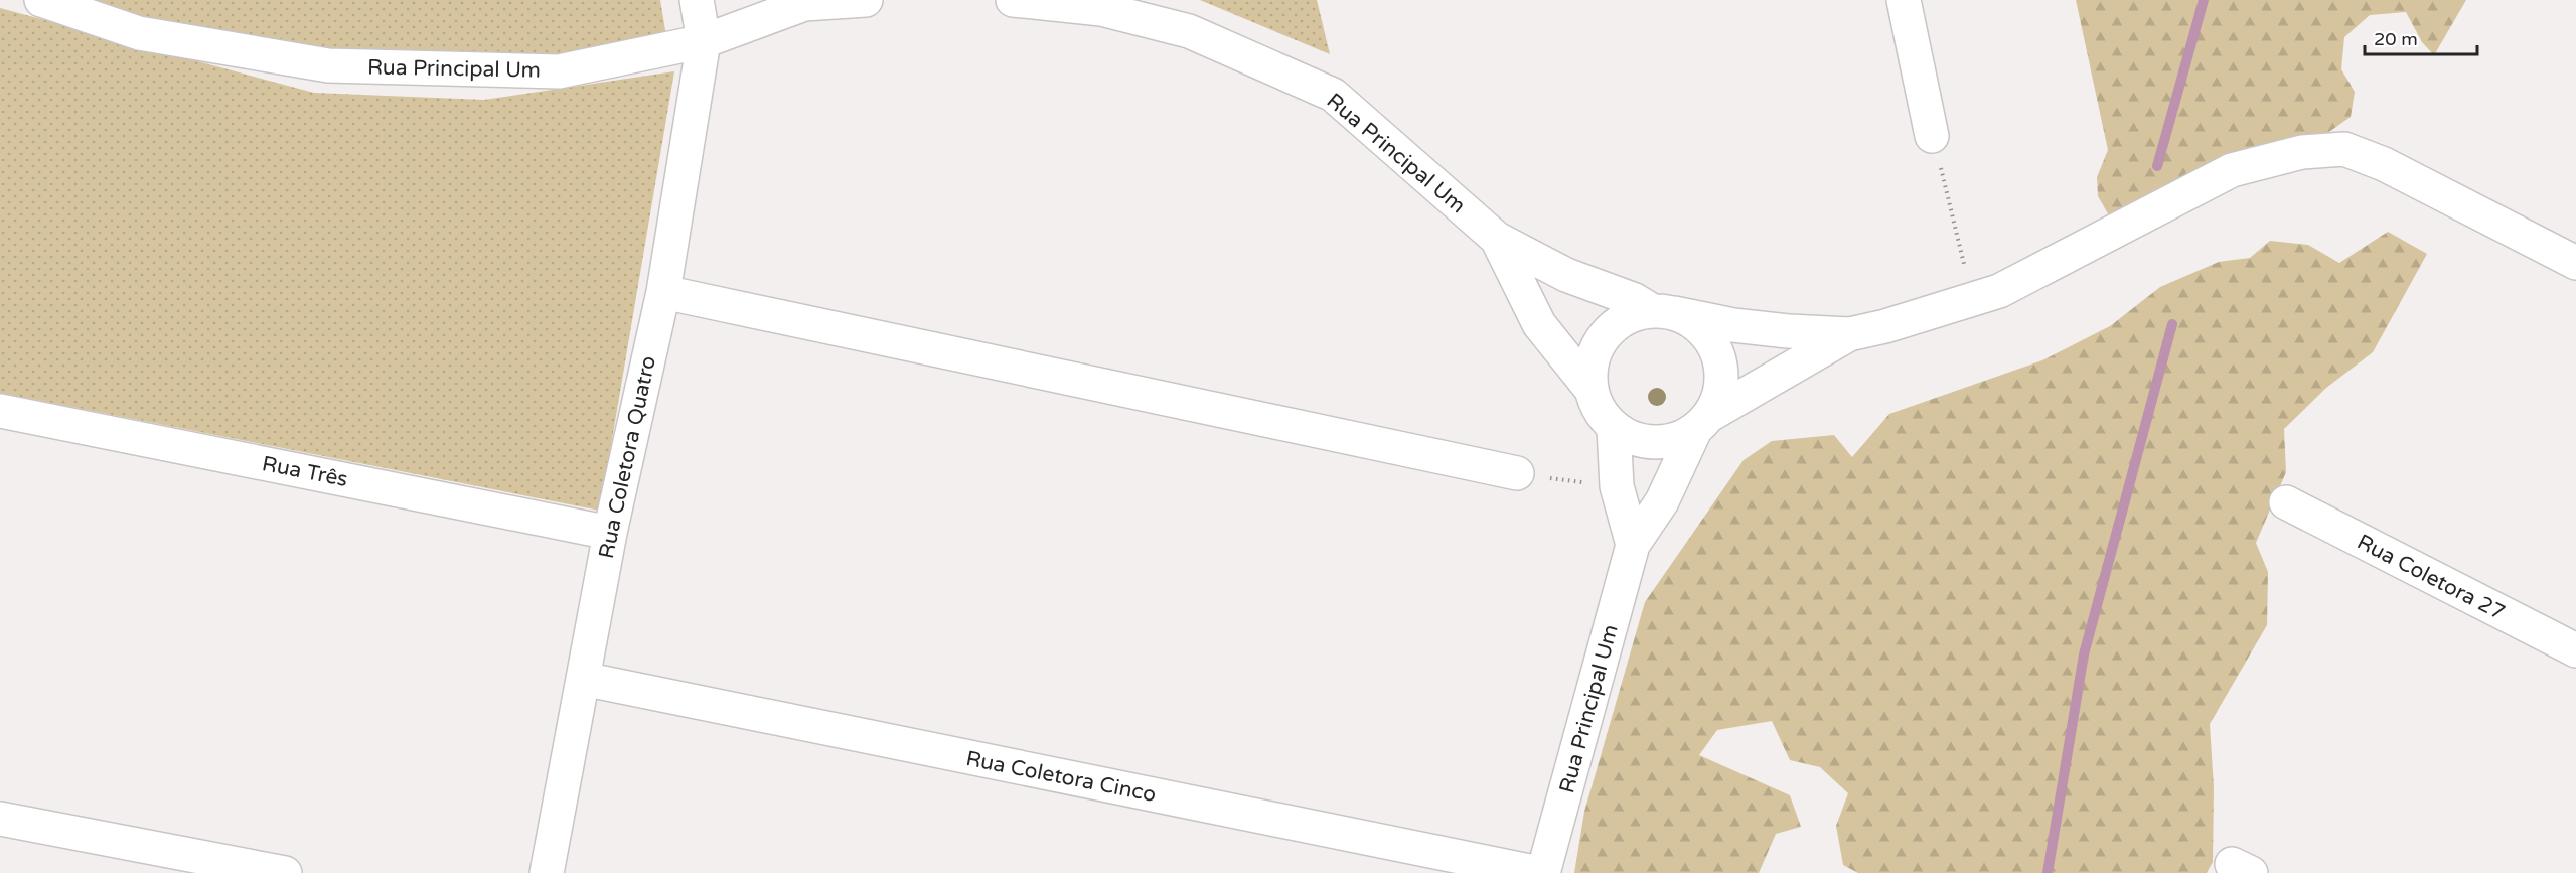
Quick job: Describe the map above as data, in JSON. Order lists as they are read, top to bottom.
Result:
{
  "streets": {
    "street": [
      "Rua Principal Um",
      "Rua Coletora Quatro",
      "Rua Três",
      "Rua Coletora 27",
      "Rua Coletora Cinco"
    ]
  },
  "crossings": [
    ["Rua Principal Um", "Rua Coletora Quatro"],
    ["Rua Coletora Quatro", "Rua Três"],
    ["Rua Coletora Quatro", "Rua Coletora Cinco"]
  ],
  "scale_bar": "20 m"
}
